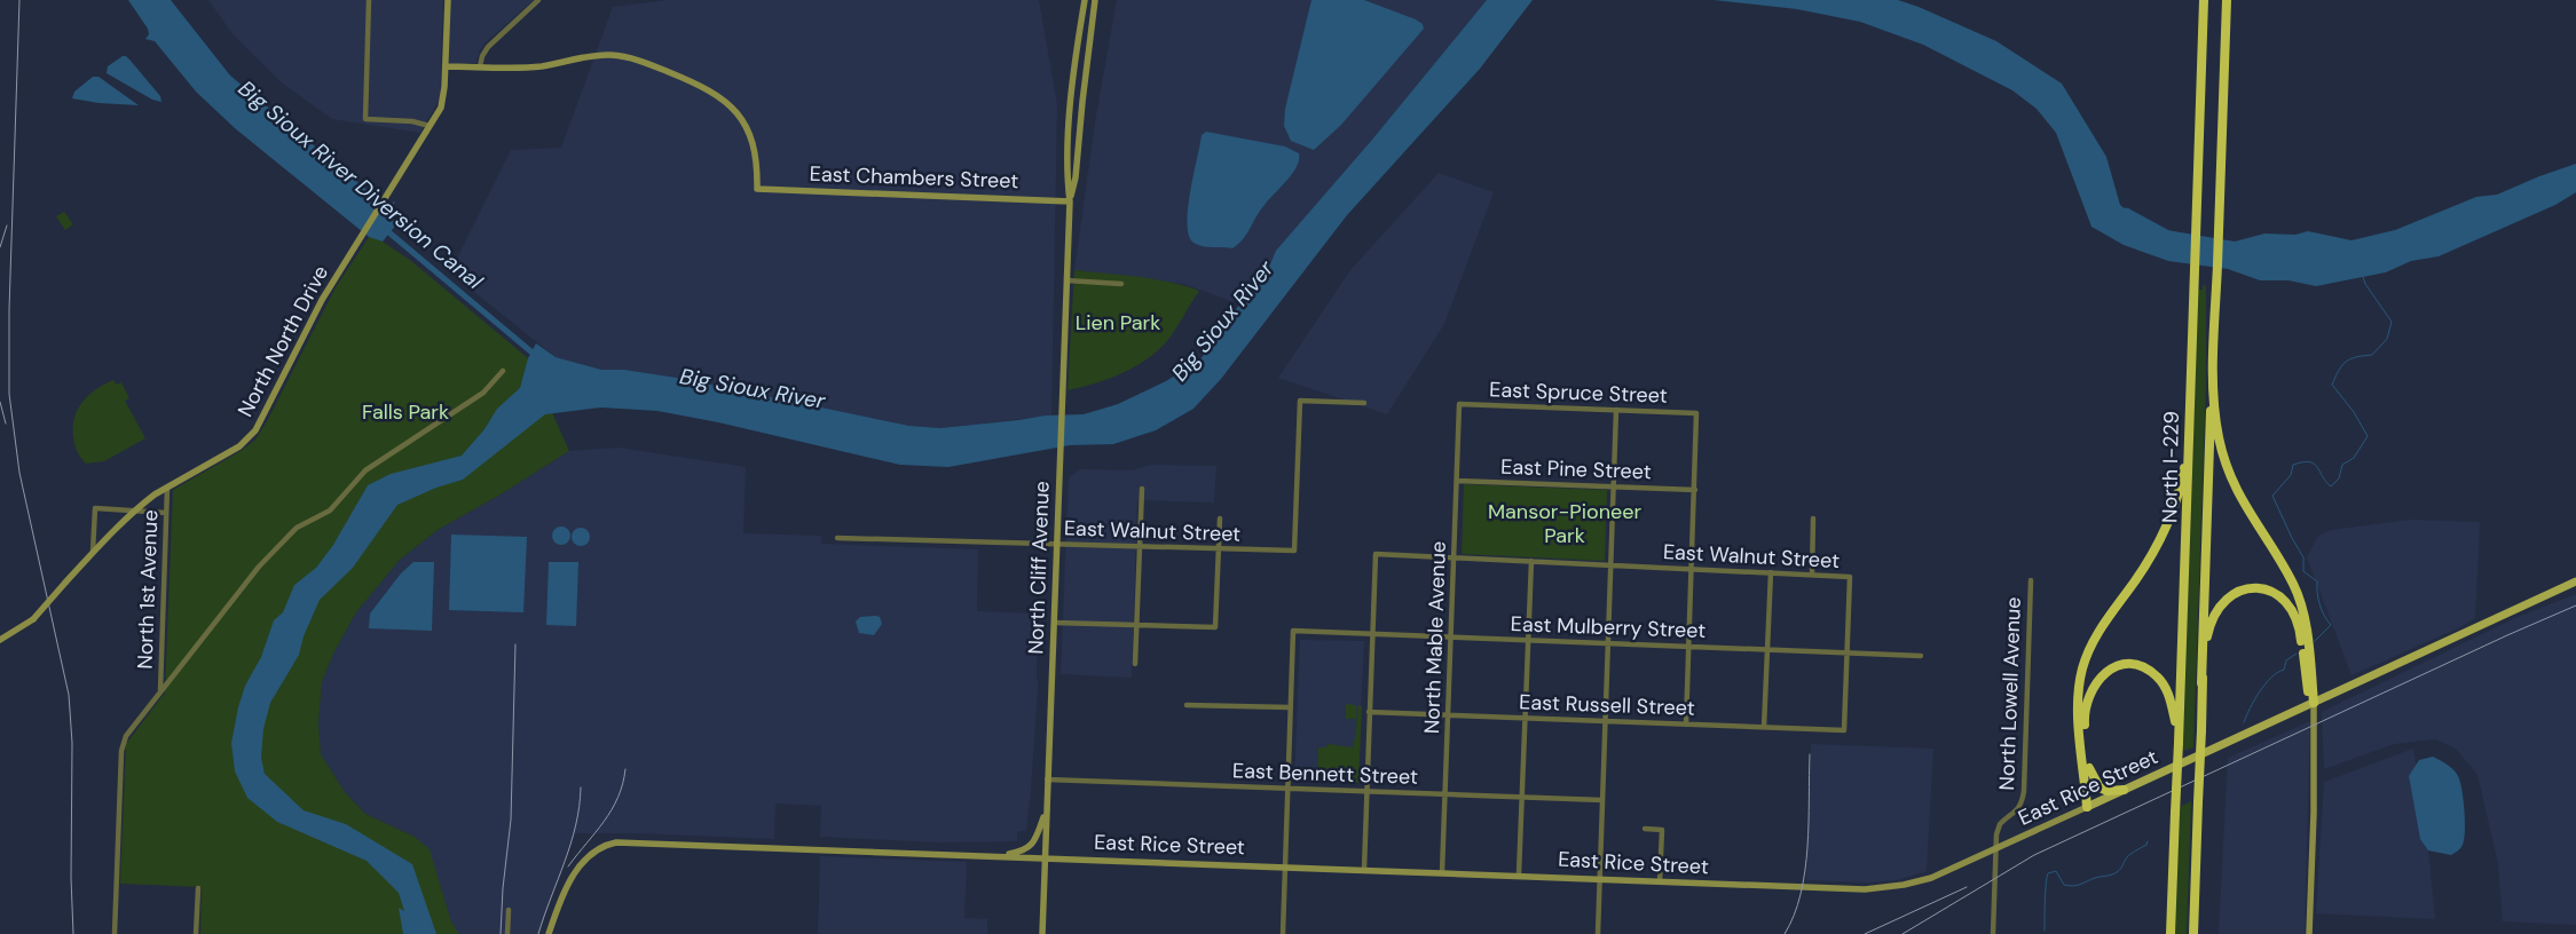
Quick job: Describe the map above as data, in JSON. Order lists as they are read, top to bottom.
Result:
{
  "streets": {
    "highway": ["North I-229"],
    "main road": [
      "East Chambers Street",
      "North North Drive",
      "North Cliff Avenue",
      "East Rice Street"
    ],
    "street": [
      "East Spruce Street",
      "East Pine Street",
      "East Walnut Street",
      "North 1st Avenue",
      "East Mulberry Street",
      "North Mable Avenue",
      "North Lowell Avenue",
      "East Russell Street",
      "East Bennett Street"
    ]
  },
  "crossings": [
    ["East Chambers Street", "North Cliff Avenue"],
    ["North North Drive", "North 1st Avenue"],
    ["East Spruce Street", "East Pine Street"],
    ["East Spruce Street", "North Mable Avenue"],
    ["East Pine Street", "North Mable Avenue"],
    ["East Walnut Street", "North Cliff Avenue"],
    ["East Walnut Street", "East Mulberry Street"],
    ["East Walnut Street", "North Mable Avenue"],
    ["East Walnut Street", "East Russell Street"],
    ["North Cliff Avenue", "East Bennett Street"],
    ["North Cliff Avenue", "East Rice Street"],
    ["East Mulberry Street", "North Mable Avenue"],
    ["East Mulberry Street", "East Russell Street"],
    ["North Mable Avenue", "East Russell Street"],
    ["North Mable Avenue", "East Bennett Street"],
    ["North Mable Avenue", "East Rice Street"],
    ["North Lowell Avenue", "East Rice Street"]
  ],
  "water": ["Big Sioux River Diversion Canal", "Big Sioux River"],
  "parks": ["Lien Park", "Falls Park", "Mansor-Pioneer Park"]
}
